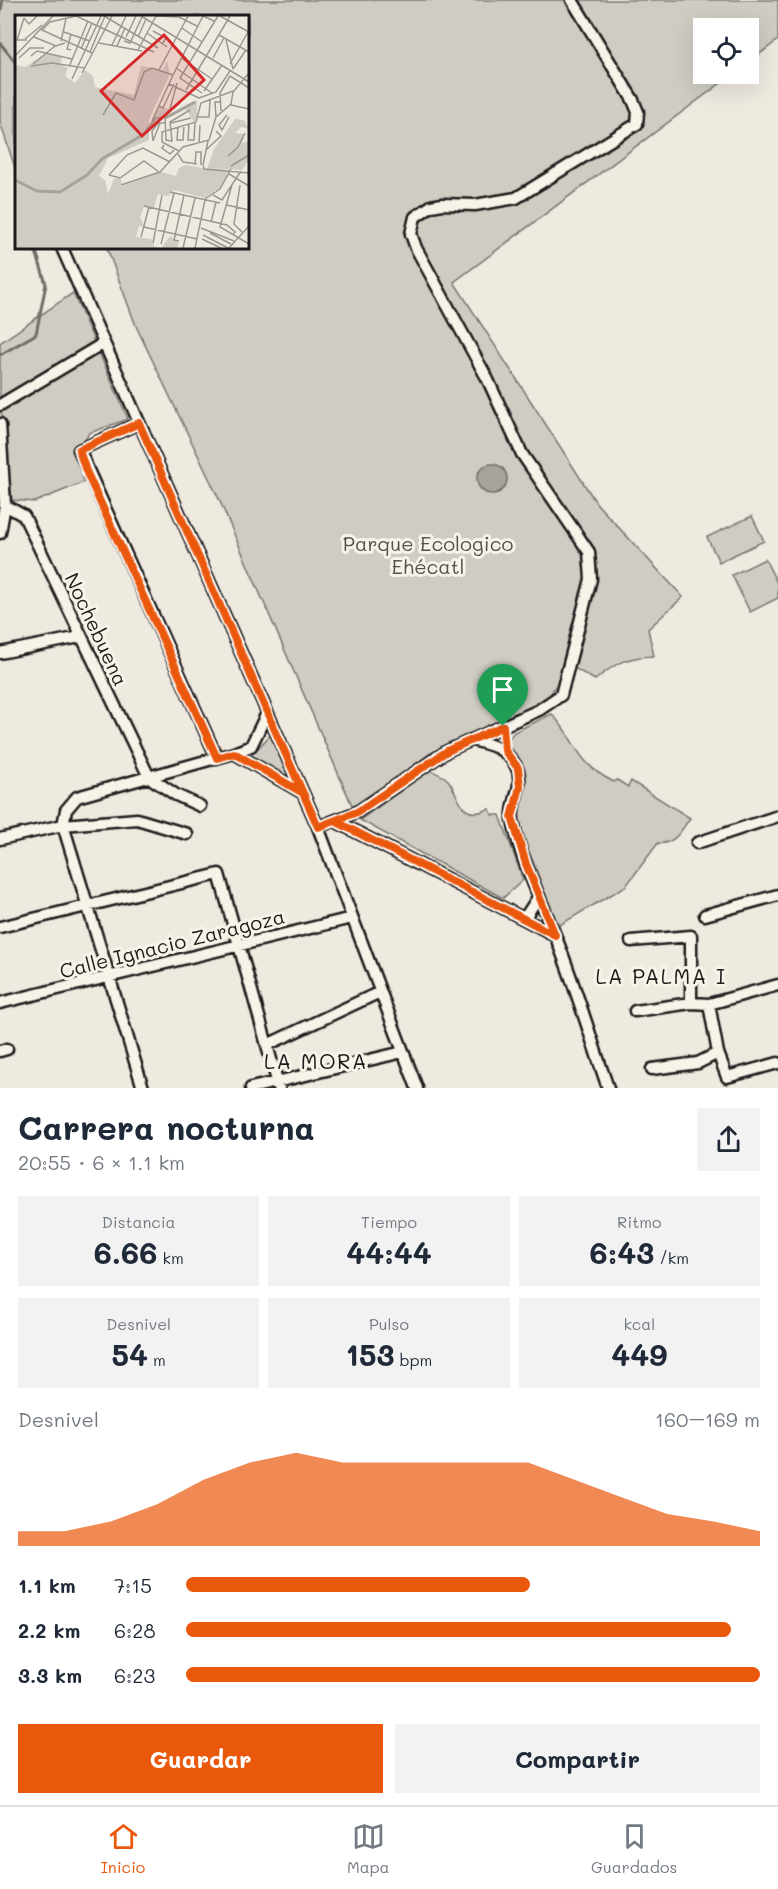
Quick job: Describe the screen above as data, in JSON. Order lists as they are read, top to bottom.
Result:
{
  "streets": {
    "street": ["Nochebuena", "Calle Ignacio Zaragoza"]
  },
  "districts": ["LA PALMA I", "LA MORA"],
  "parks": ["Parque Ecologico Ehécatl"],
  "page": {
    "heading": ["Carrera nocturna", "20:55 · 6 × 1.1 km"],
    "stats": [
      ["Distancia", "6.66 km"],
      ["Tiempo", "44:44"],
      ["Ritmo", "6:43 /km"],
      ["Desnivel", "54 m"],
      ["Pulso", "153 bpm"],
      ["kcal", "449"]
    ],
    "chart": ["Desnivel", "160–169 m"],
    "list": [
      {
        "name": "1.1 km",
        "note": "7:15"
      },
      {
        "name": "2.2 km",
        "note": "6:28"
      },
      {
        "name": "3.3 km",
        "note": "6:23"
      }
    ],
    "buttons": ["Guardar", "Compartir"],
    "tabs": ["Inicio", "Mapa", "Guardados"]
  }
}
